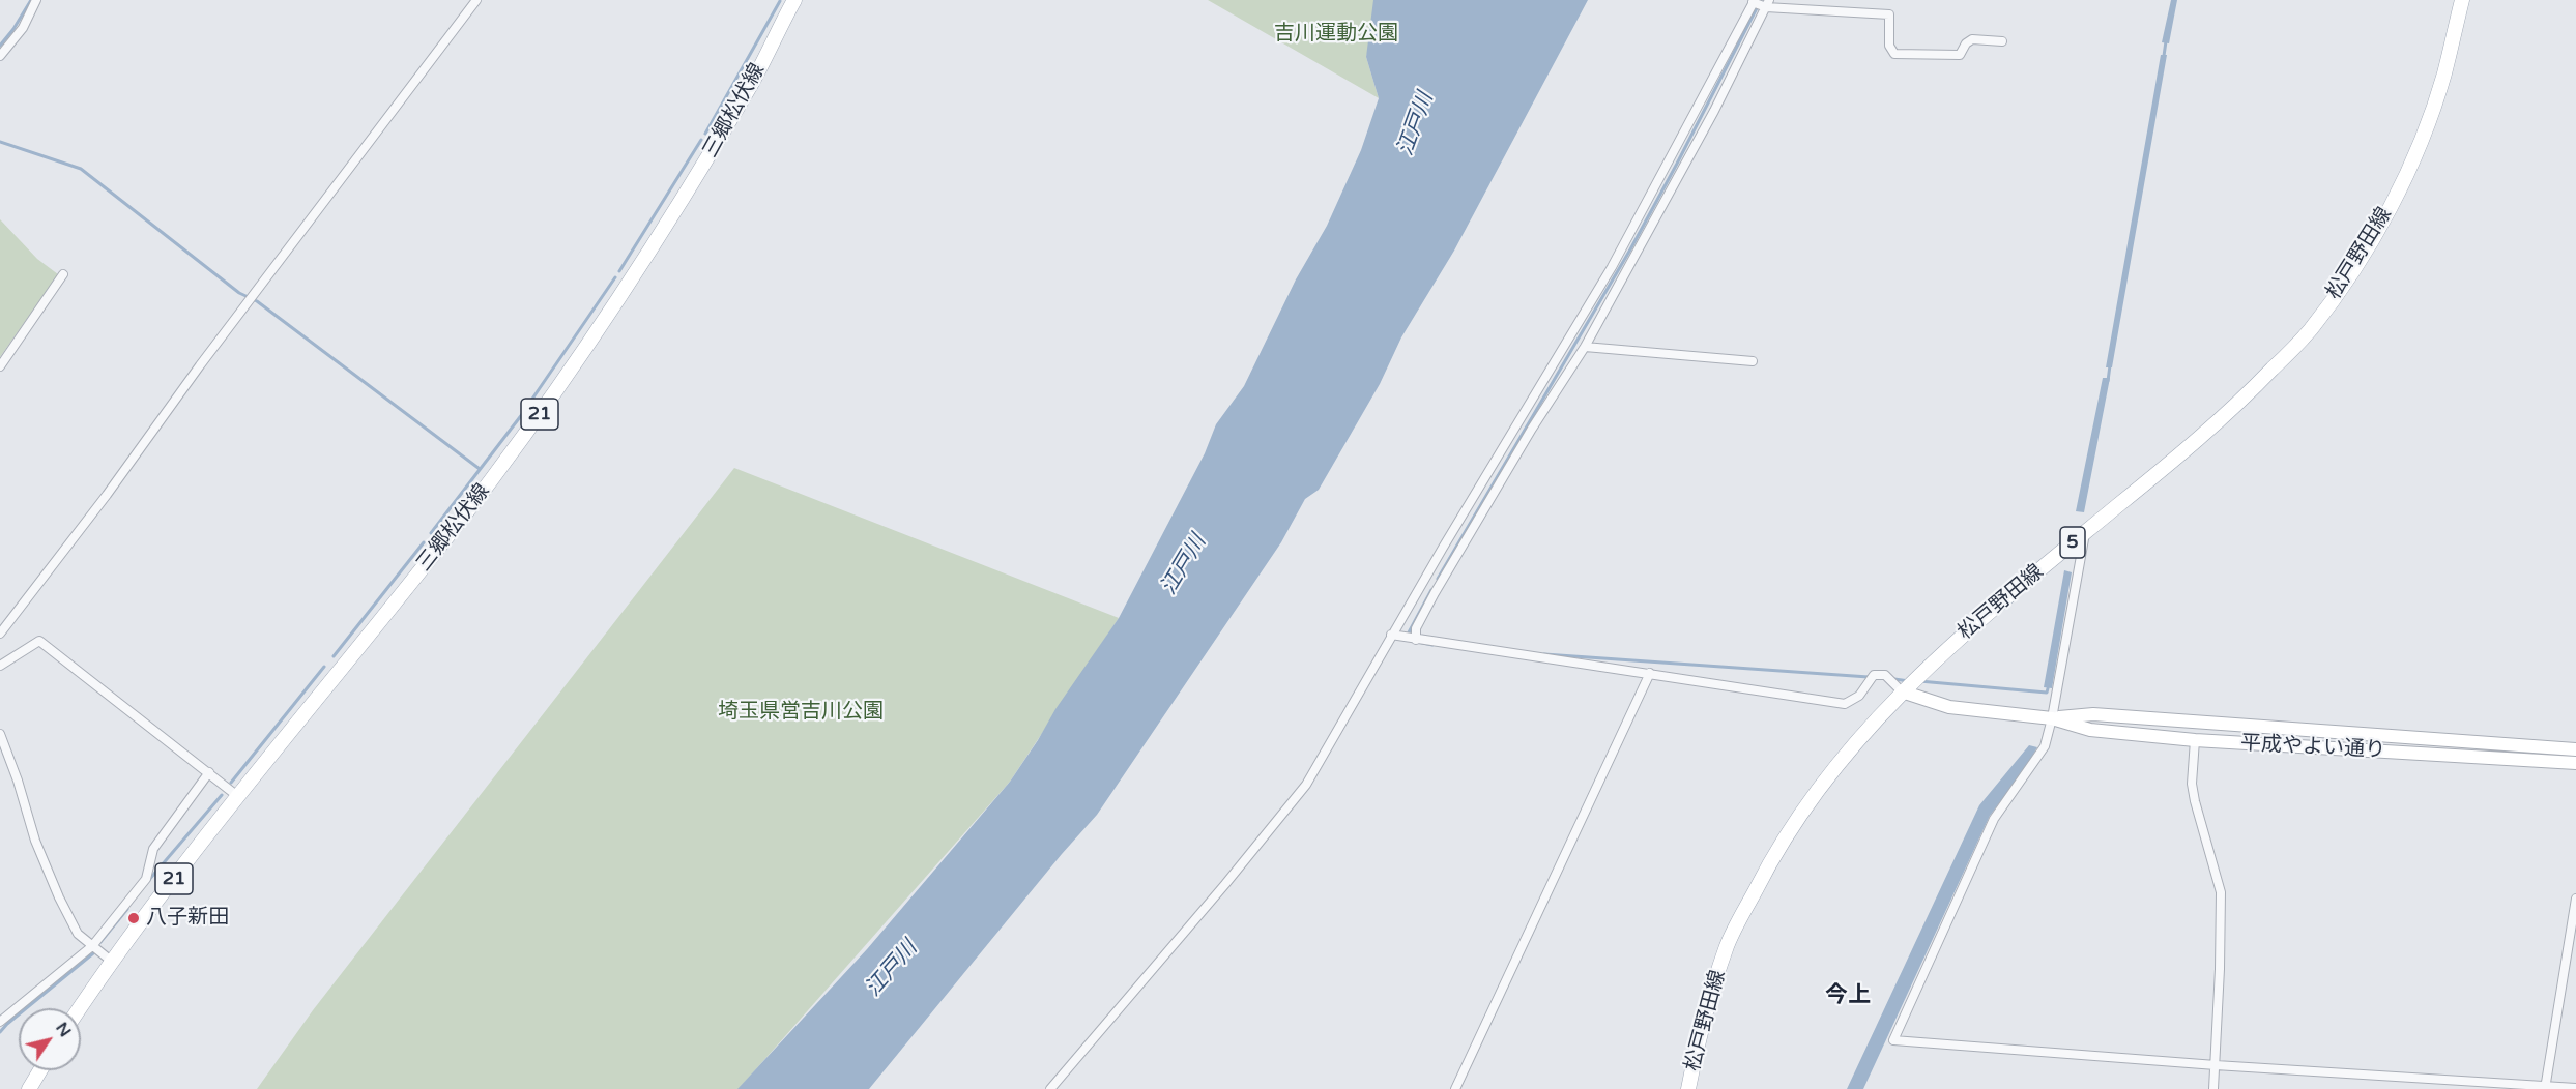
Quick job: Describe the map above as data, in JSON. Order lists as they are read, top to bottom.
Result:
{
  "streets": {
    "main road": [
      "三郷松伏線",
      "松戸野田線",
      "21",
      "5"
    ],
    "street": ["平成やよい通り"]
  },
  "crossings": [
    ["松戸野田線", "平成やよい通り"]
  ],
  "districts": ["今上"],
  "water": ["江戸川"],
  "parks": ["吉川運動公園", "埼玉県営吉川公園"],
  "places": ["八子新田"],
  "north": "top right"
}
